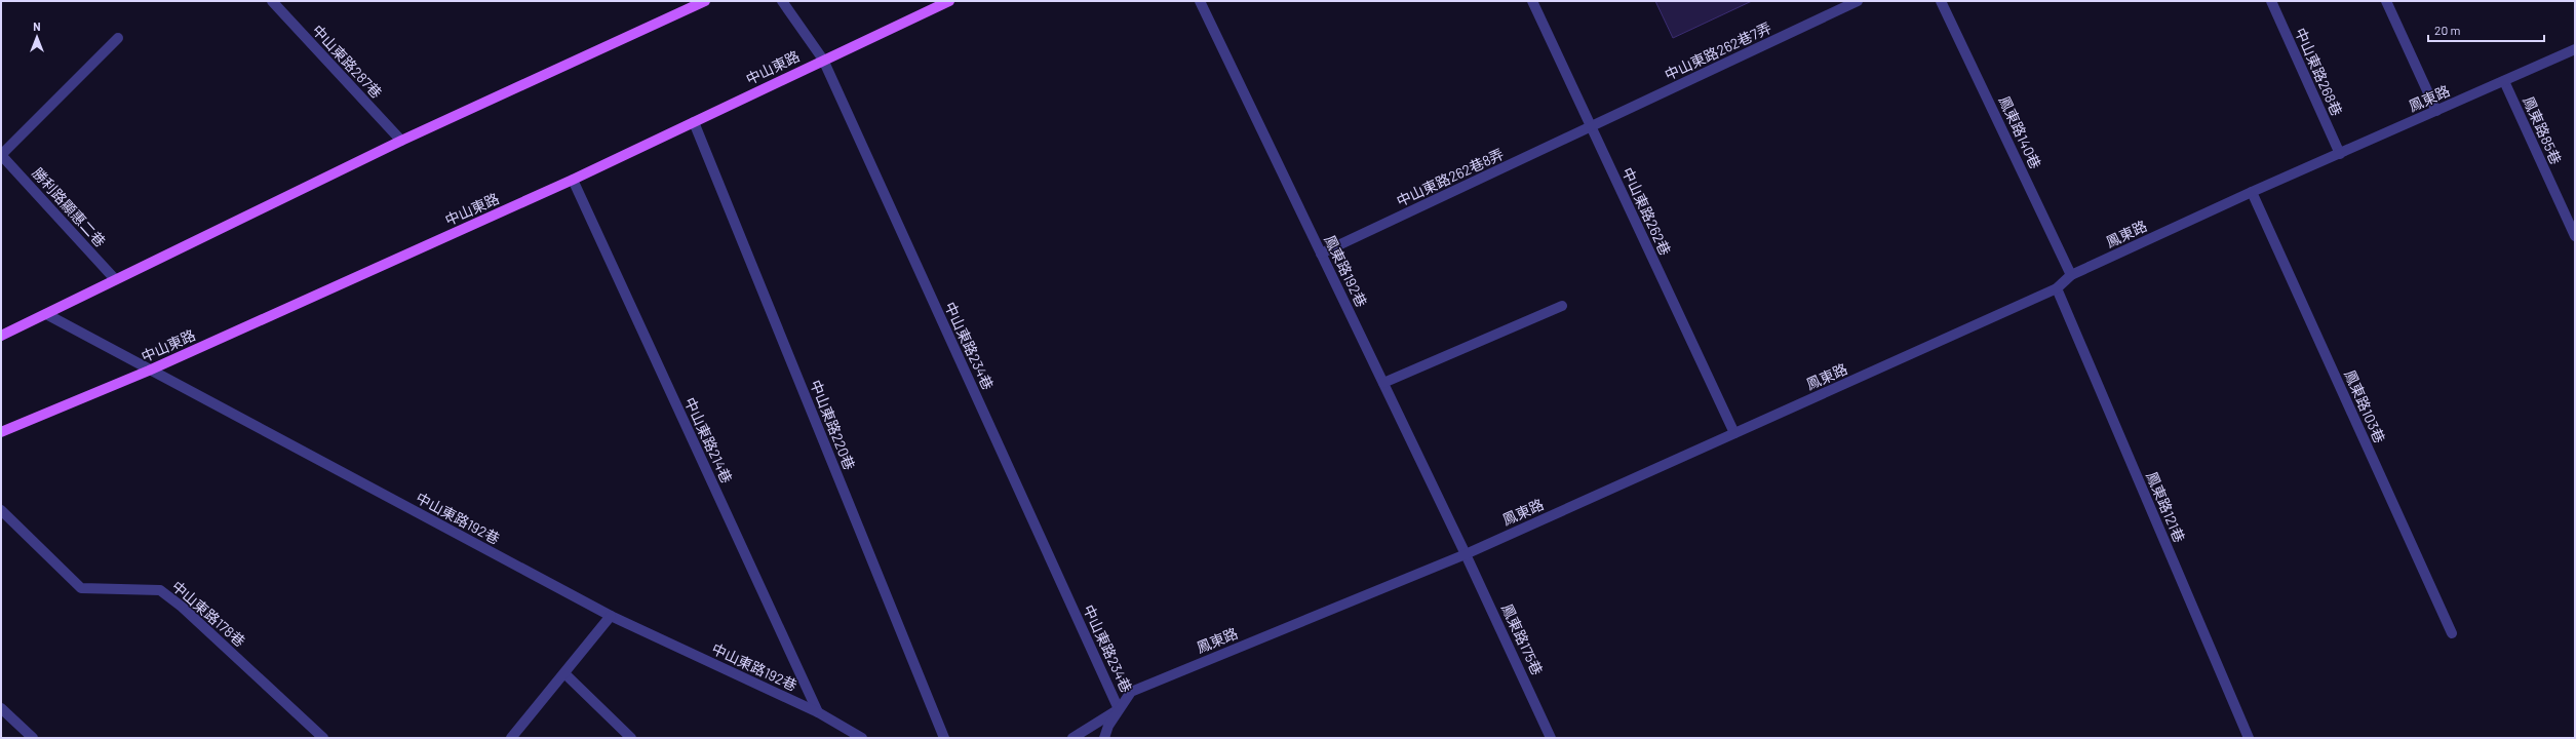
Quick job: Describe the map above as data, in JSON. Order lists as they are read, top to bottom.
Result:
{
  "streets": {
    "main road": ["中山東路"],
    "street": [
      "中山東路262巷7弄",
      "中山東路287巷",
      "中山東路268巷",
      "鳳東路",
      "鳳東路85巷",
      "鳳東路140巷",
      "中山東路262巷8弄",
      "勝利路顯惠二巷",
      "中山東路262巷",
      "鳳東路192巷",
      "中山東路234巷",
      "鳳東路103巷",
      "中山東路220巷",
      "中山東路214巷",
      "鳳東路121巷",
      "中山東路192巷",
      "中山東路178巷",
      "鳳東路175巷"
    ]
  },
  "crossings": [
    ["中山東路262巷7弄", "中山東路262巷8弄"],
    ["中山東路262巷7弄", "中山東路262巷"],
    ["中山東路", "中山東路234巷"],
    ["中山東路", "中山東路220巷"],
    ["中山東路", "中山東路214巷"],
    ["中山東路", "中山東路192巷"],
    ["中山東路268巷", "鳳東路"],
    ["鳳東路", "鳳東路85巷"],
    ["鳳東路", "鳳東路140巷"],
    ["鳳東路", "中山東路262巷"],
    ["鳳東路", "鳳東路192巷"],
    ["鳳東路", "中山東路234巷"],
    ["鳳東路", "鳳東路103巷"],
    ["鳳東路", "鳳東路121巷"],
    ["鳳東路", "鳳東路175巷"],
    ["中山東路262巷8弄", "中山東路262巷"],
    ["中山東路262巷8弄", "鳳東路192巷"],
    ["鳳東路192巷", "鳳東路175巷"],
    ["中山東路214巷", "中山東路192巷"]
  ],
  "scale_bar": "20 m",
  "north": "top"
}
